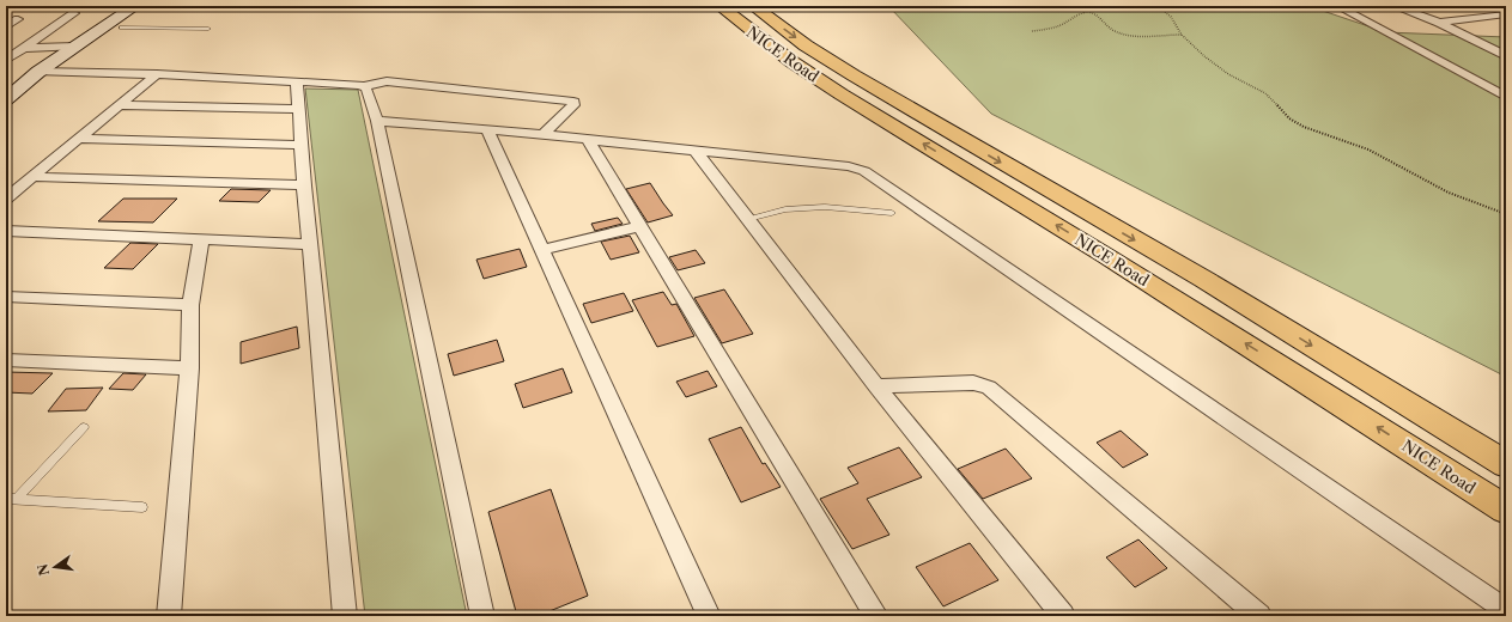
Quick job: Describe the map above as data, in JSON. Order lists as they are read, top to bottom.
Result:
{
  "streets": {
    "highway": ["NICE Road"]
  },
  "north": "left"
}
